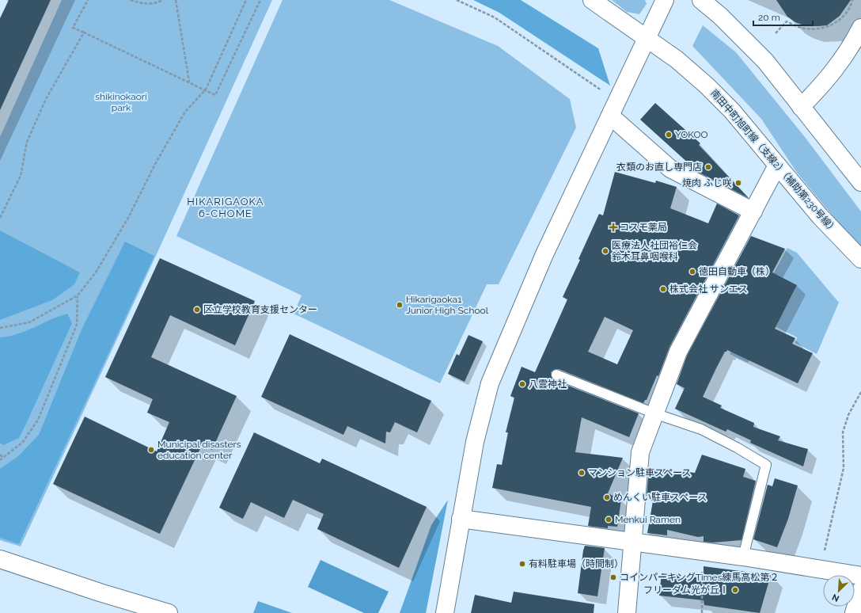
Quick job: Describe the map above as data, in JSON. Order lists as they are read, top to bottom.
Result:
{
  "streets": {
    "street": ["南田中町旭町線（支線2）（補助第230号線）"]
  },
  "districts": ["HIKARIGAOKA 6-CHOME"],
  "parks": ["shikinokaori park"],
  "places": {
    "other": [
      "YOKOO",
      "衣類のお直し専門店",
      "焼肉 ふじ咲",
      "医療法人社団裕仁会 鈴木耳鼻咽喉科",
      "徳田自動車（株）",
      "株式会社 サンエス",
      "Hikarigaoka1 Junior High School",
      "区立学校教育支援センター",
      "八雲神社",
      "Municipal disasters education center",
      "マンション駐車スペース",
      "めんくい駐車スペース",
      "Menkui Ramen",
      "有料駐車場（時間制）",
      "コインパーキングTimes練馬高松第２",
      "フリーダム光が丘Ⅰ"
    ],
    "health": ["コスモ薬局"]
  },
  "scale_bar": "20 m",
  "north": "bottom left"
}
